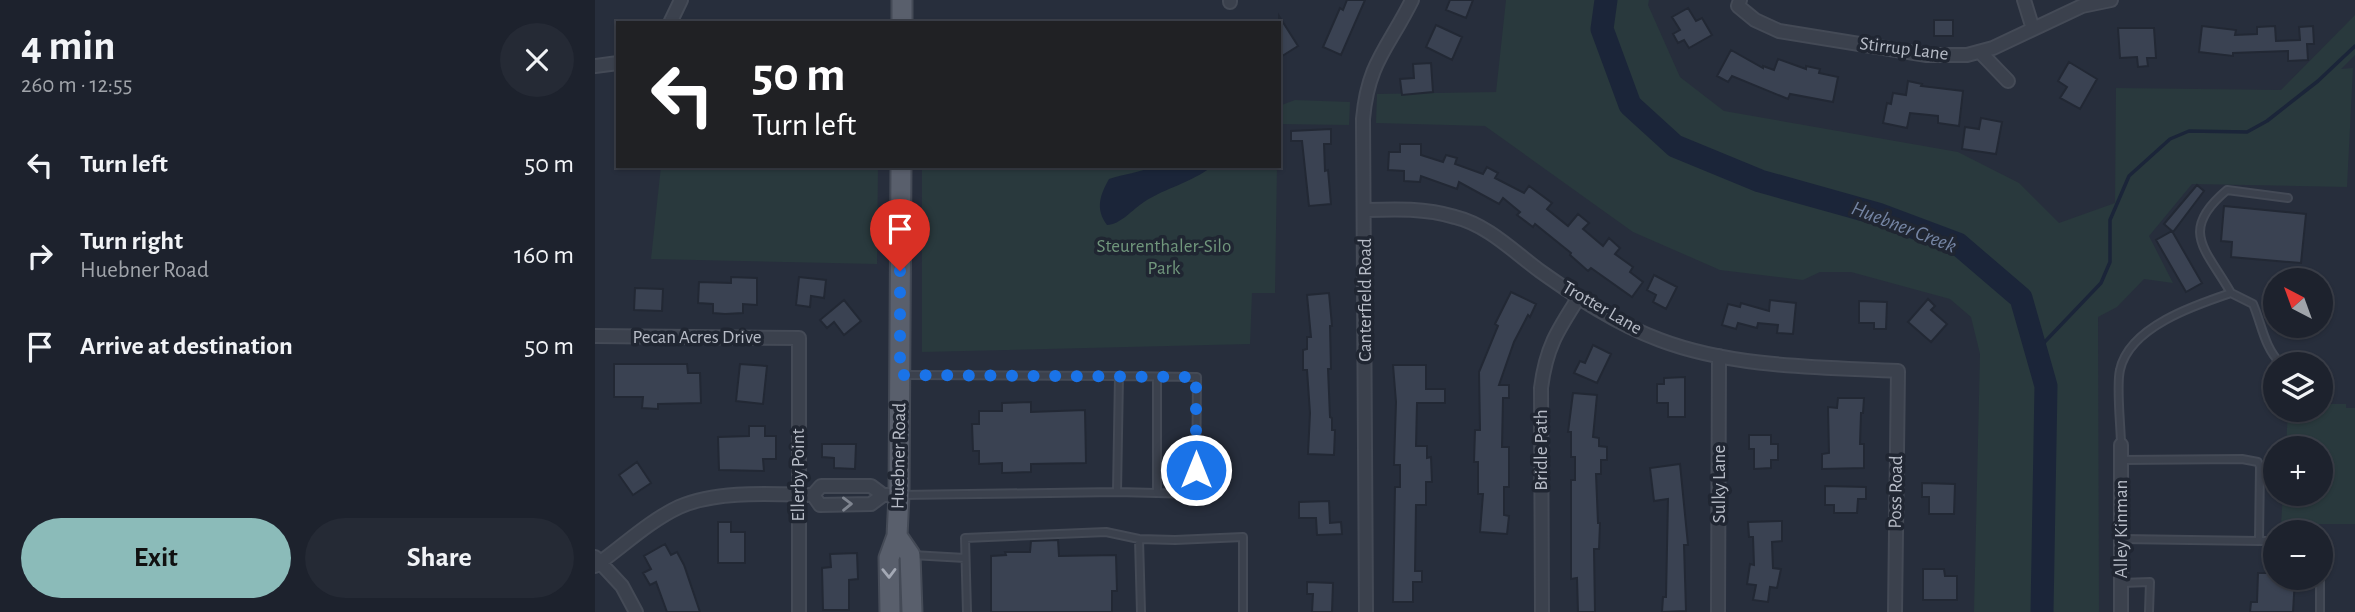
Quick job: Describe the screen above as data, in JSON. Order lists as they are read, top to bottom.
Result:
{
  "streets": {
    "main road": ["Huebner Road"],
    "street": [
      "Stirrup Lane",
      "Canterfield Road",
      "Trotter Lane",
      "Pecan Acres Drive",
      "Bridle Path",
      "Ellerby Point",
      "Sulky Lane",
      "Poss Road",
      "Alley Kinman"
    ]
  },
  "crossings": [
    ["Canterfield Road", "Trotter Lane"],
    ["Trotter Lane", "Bridle Path"],
    ["Trotter Lane", "Sulky Lane"],
    ["Trotter Lane", "Poss Road"],
    ["Pecan Acres Drive", "Ellerby Point"]
  ],
  "water": ["Huebner Creek"],
  "parks": ["Steurenthaler-Silo Park"],
  "north": "top left",
  "page": {
    "heading": ["4 min", "260 m · 12:55"],
    "turn": ["50 m", "Turn left"],
    "list": [
      {
        "name": "Turn left",
        "value": "50 m"
      },
      {
        "name": "Turn right",
        "note": "Huebner Road",
        "value": "160 m"
      },
      {
        "name": "Arrive at destination",
        "value": "50 m"
      }
    ],
    "map_buttons": ["+", "−"],
    "buttons": ["Exit", "Share"]
  }
}
